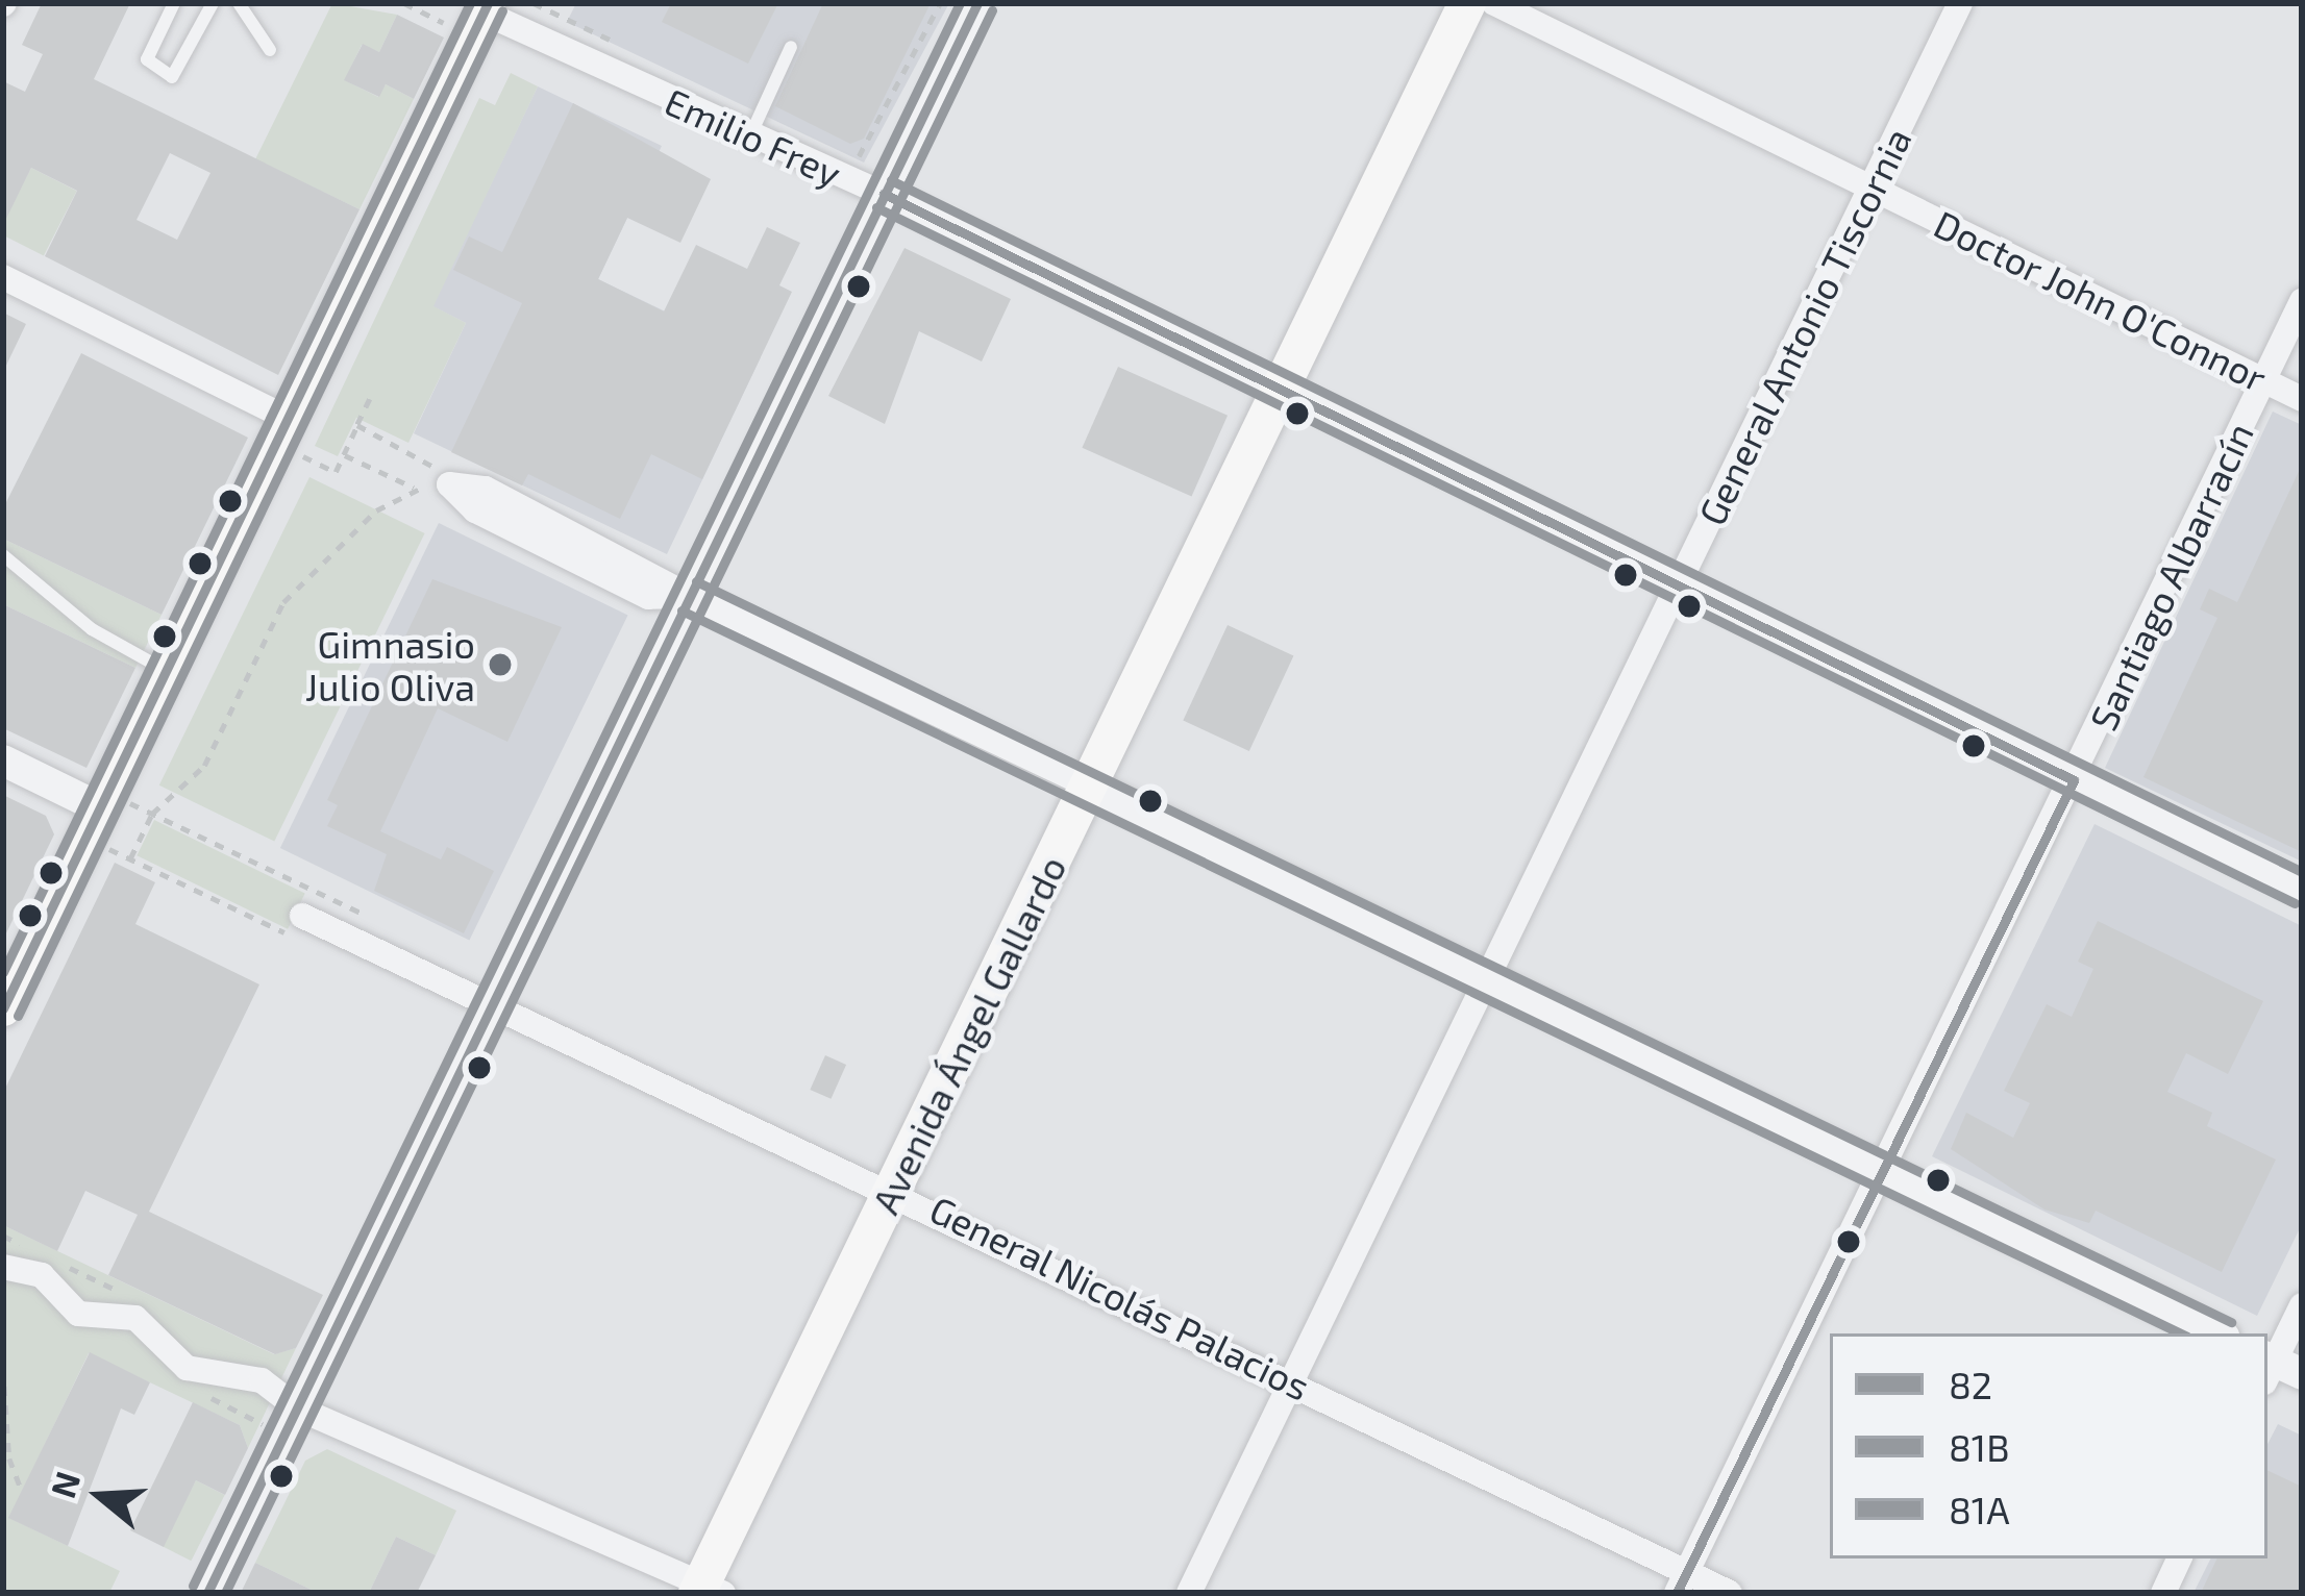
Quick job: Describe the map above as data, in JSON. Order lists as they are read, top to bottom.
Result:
{
  "streets": {
    "main road": ["Avenida Ángel Gallardo"],
    "street": [
      "Emilio Frey",
      "Doctor John O'Connor",
      "General Antonio Tiscornia",
      "Santiago Albarracín",
      "General Nicolás Palacios"
    ]
  },
  "crossings": [
    ["Emilio Frey", "General Antonio Tiscornia"],
    ["Emilio Frey", "Santiago Albarracín"],
    ["Emilio Frey", "Avenida Ángel Gallardo"],
    ["Doctor John O'Connor", "General Antonio Tiscornia"],
    ["Doctor John O'Connor", "Santiago Albarracín"],
    ["General Antonio Tiscornia", "General Nicolás Palacios"],
    ["Santiago Albarracín", "General Nicolás Palacios"],
    ["Avenida Ángel Gallardo", "General Nicolás Palacios"]
  ],
  "places": ["Gimnasio Julio Oliva"],
  "lines": ["transit line 82", "transit line 81A", "transit line 81B"],
  "legend": ["82", "81B", "81A"],
  "north": "left"
}
